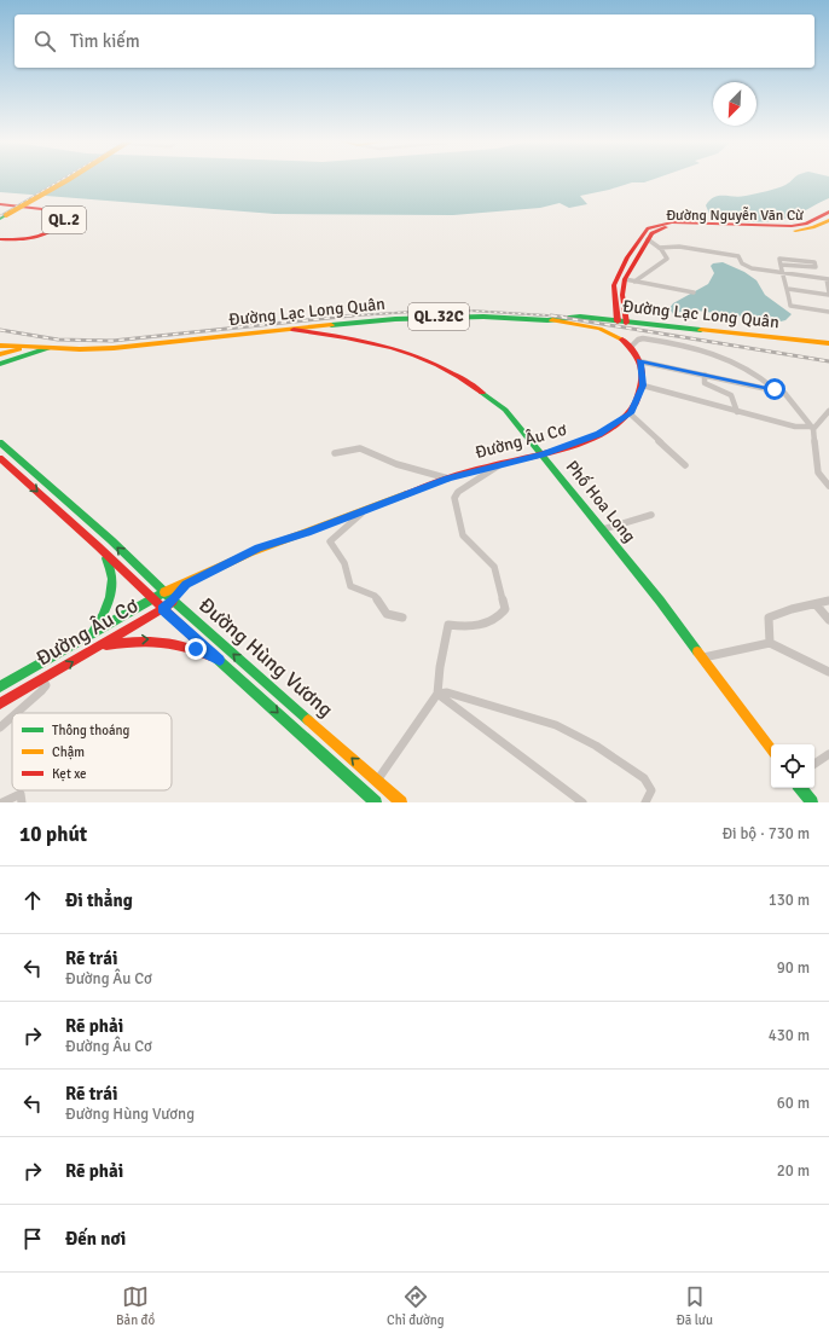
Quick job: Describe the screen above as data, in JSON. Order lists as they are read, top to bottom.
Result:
{
  "streets": {
    "main road": [
      "Đường Nguyễn Văn Cừ",
      "QL.2",
      "Đường Lạc Long Quân",
      "QL.32C",
      "Đường Âu Cơ",
      "Phố Hoa Long",
      "Đường Hùng Vương"
    ]
  },
  "crossings": [
    ["Đường Nguyễn Văn Cừ", "Đường Lạc Long Quân"],
    ["Đường Lạc Long Quân", "Phố Hoa Long"],
    ["Đường Âu Cơ", "Phố Hoa Long"],
    ["Đường Âu Cơ", "Đường Hùng Vương"]
  ],
  "legend": ["Thông thoáng", "Chậm", "Kẹt xe"],
  "north": "bottom left",
  "page": {
    "search": "Tìm kiếm",
    "heading": ["10 phút", "Đi bộ · 730 m"],
    "list": [
      ["Đi thẳng", "130 m"],
      ["Rẽ trái", "Đường Âu Cơ", "90 m"],
      ["Rẽ phải", "Đường Âu Cơ", "430 m"],
      ["Rẽ trái", "Đường Hùng Vương", "60 m"],
      ["Rẽ phải", "20 m"],
      "Đến nơi"
    ],
    "nav": ["Bản đồ", "Chỉ đường", "Đã lưu"]
  }
}
